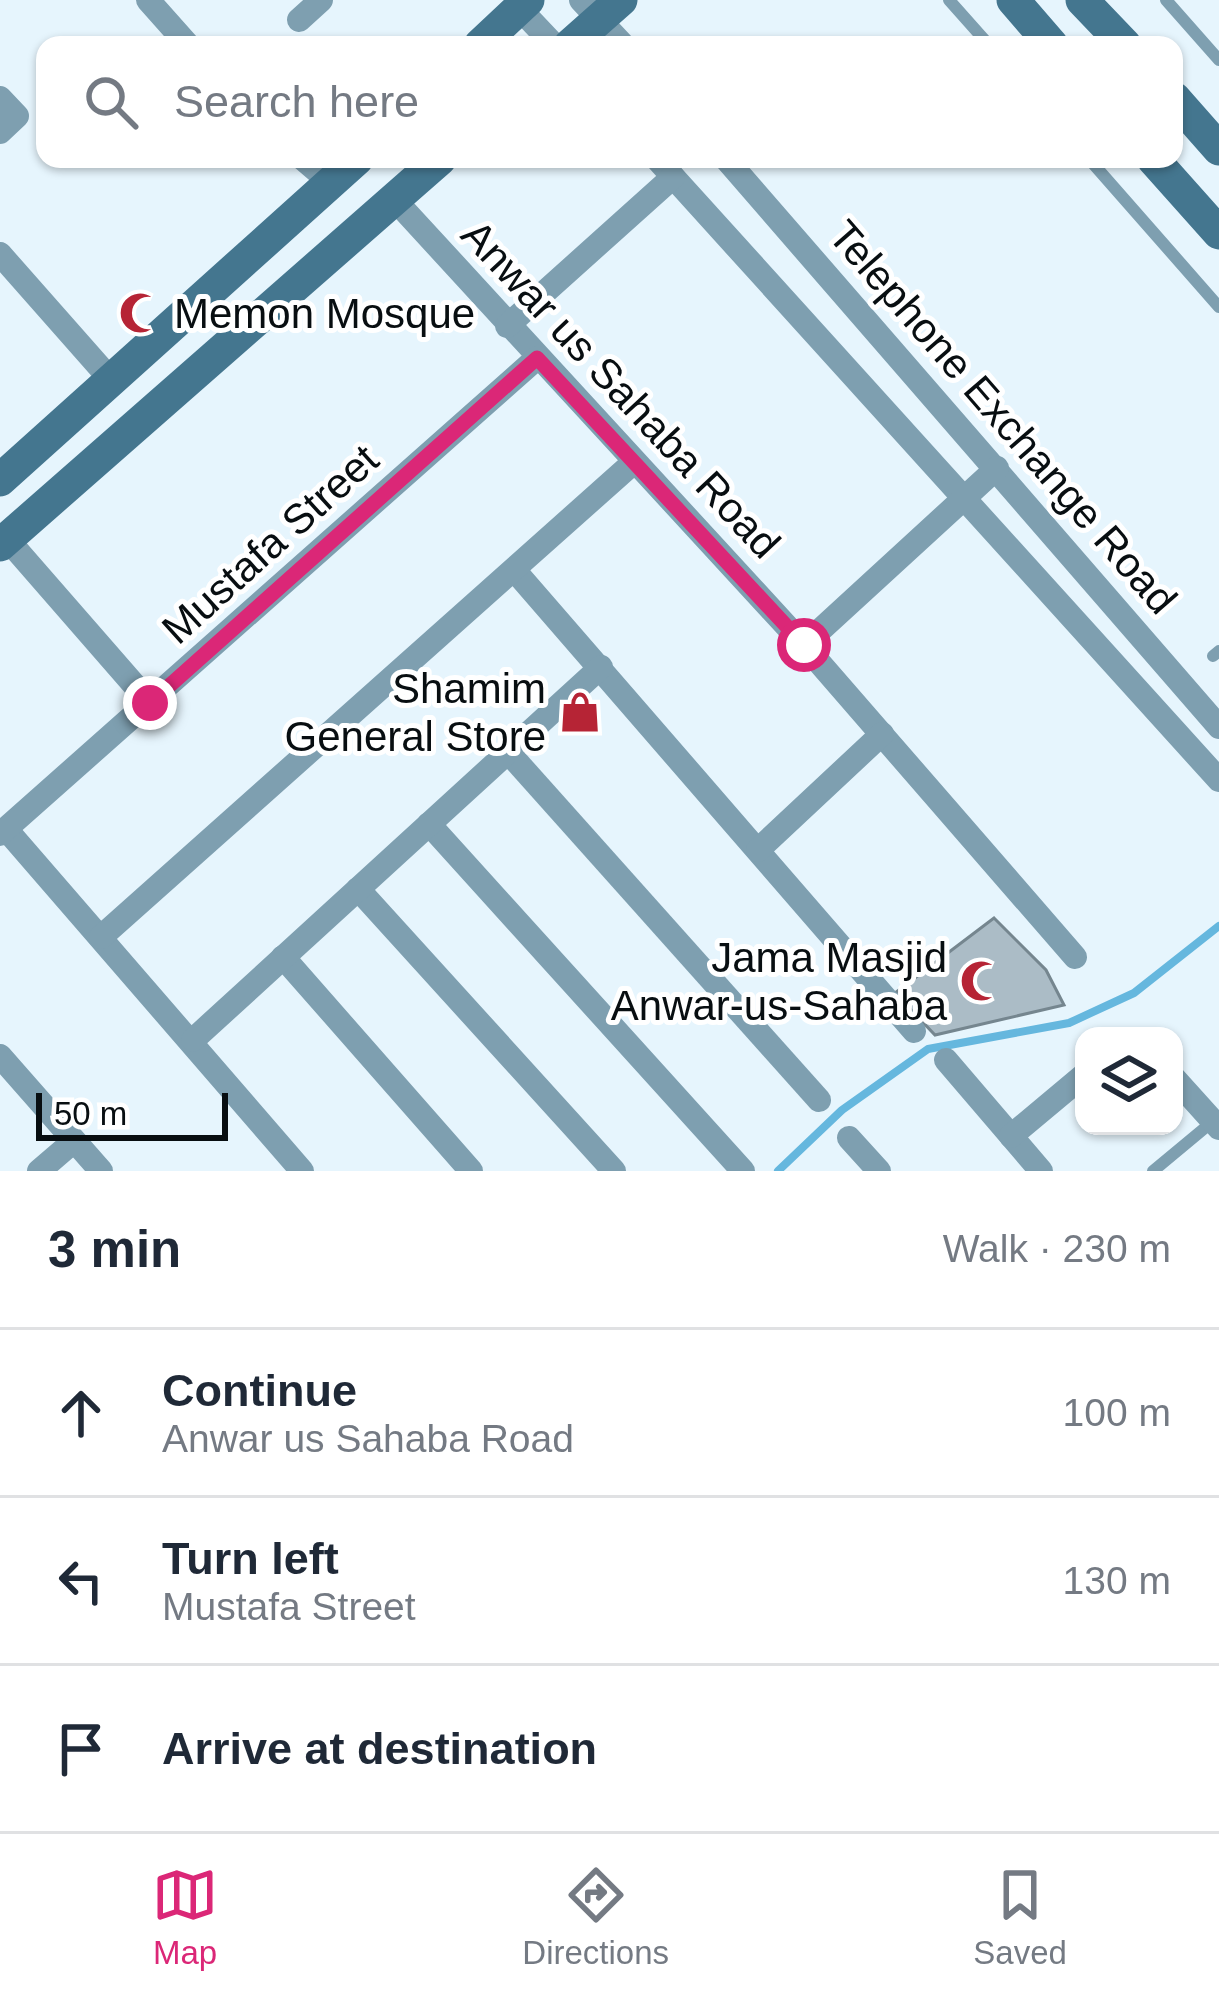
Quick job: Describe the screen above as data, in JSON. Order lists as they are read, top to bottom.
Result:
{
  "streets": {
    "street": ["Anwar us Sahaba Road", "Telephone Exchange Road", "Mustafa Street"]
  },
  "crossings": [
    ["Anwar us Sahaba Road", "Mustafa Street"]
  ],
  "places": {
    "mosque": ["Memon Mosque", "Jama Masjid Anwar-us-Sahaba"],
    "shop": ["Shamim General Store"]
  },
  "scale_bar": "50 m",
  "page": {
    "search": "Search here",
    "scale": "50 m",
    "heading": ["3 min", "Walk · 230 m"],
    "list": [
      ["Continue", "Anwar us Sahaba Road", "100 m"],
      ["Turn left", "Mustafa Street", "130 m"],
      "Arrive at destination"
    ],
    "nav": ["Map", "Directions", "Saved"]
  }
}
